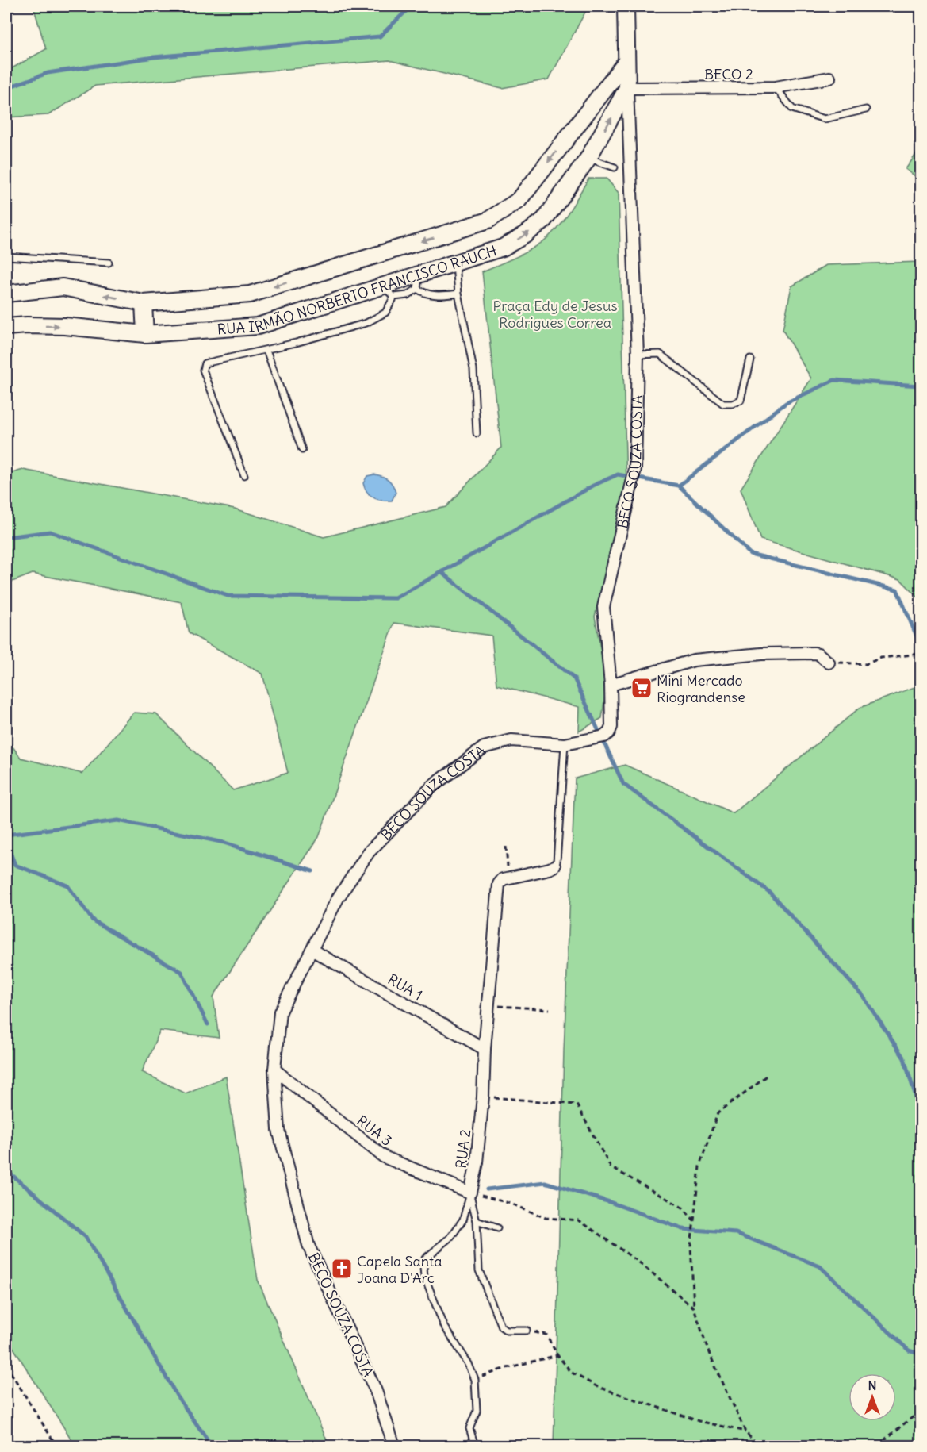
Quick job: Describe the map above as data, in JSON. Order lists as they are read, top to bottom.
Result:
{
  "streets": {
    "street": [
      "BECO 2",
      "RUA IRMÃO NORBERTO FRANCISCO RAUCH",
      "BECO SOUZA COSTA",
      "RUA 1",
      "RUA 3",
      "RUA 2"
    ]
  },
  "crossings": [
    ["BECO 2", "RUA IRMÃO NORBERTO FRANCISCO RAUCH"],
    ["BECO 2", "BECO SOUZA COSTA"],
    ["RUA IRMÃO NORBERTO FRANCISCO RAUCH", "BECO SOUZA COSTA"],
    ["BECO SOUZA COSTA", "RUA 1"],
    ["BECO SOUZA COSTA", "RUA 3"],
    ["RUA 1", "RUA 2"],
    ["RUA 3", "RUA 2"]
  ],
  "parks": ["Praça Edy de Jesus Rodrigues Correa"],
  "places": {
    "supermarket": ["Mini Mercado Riograndense"],
    "church": ["Capela Santa Joana D'Arc"]
  },
  "north": "top"
}
